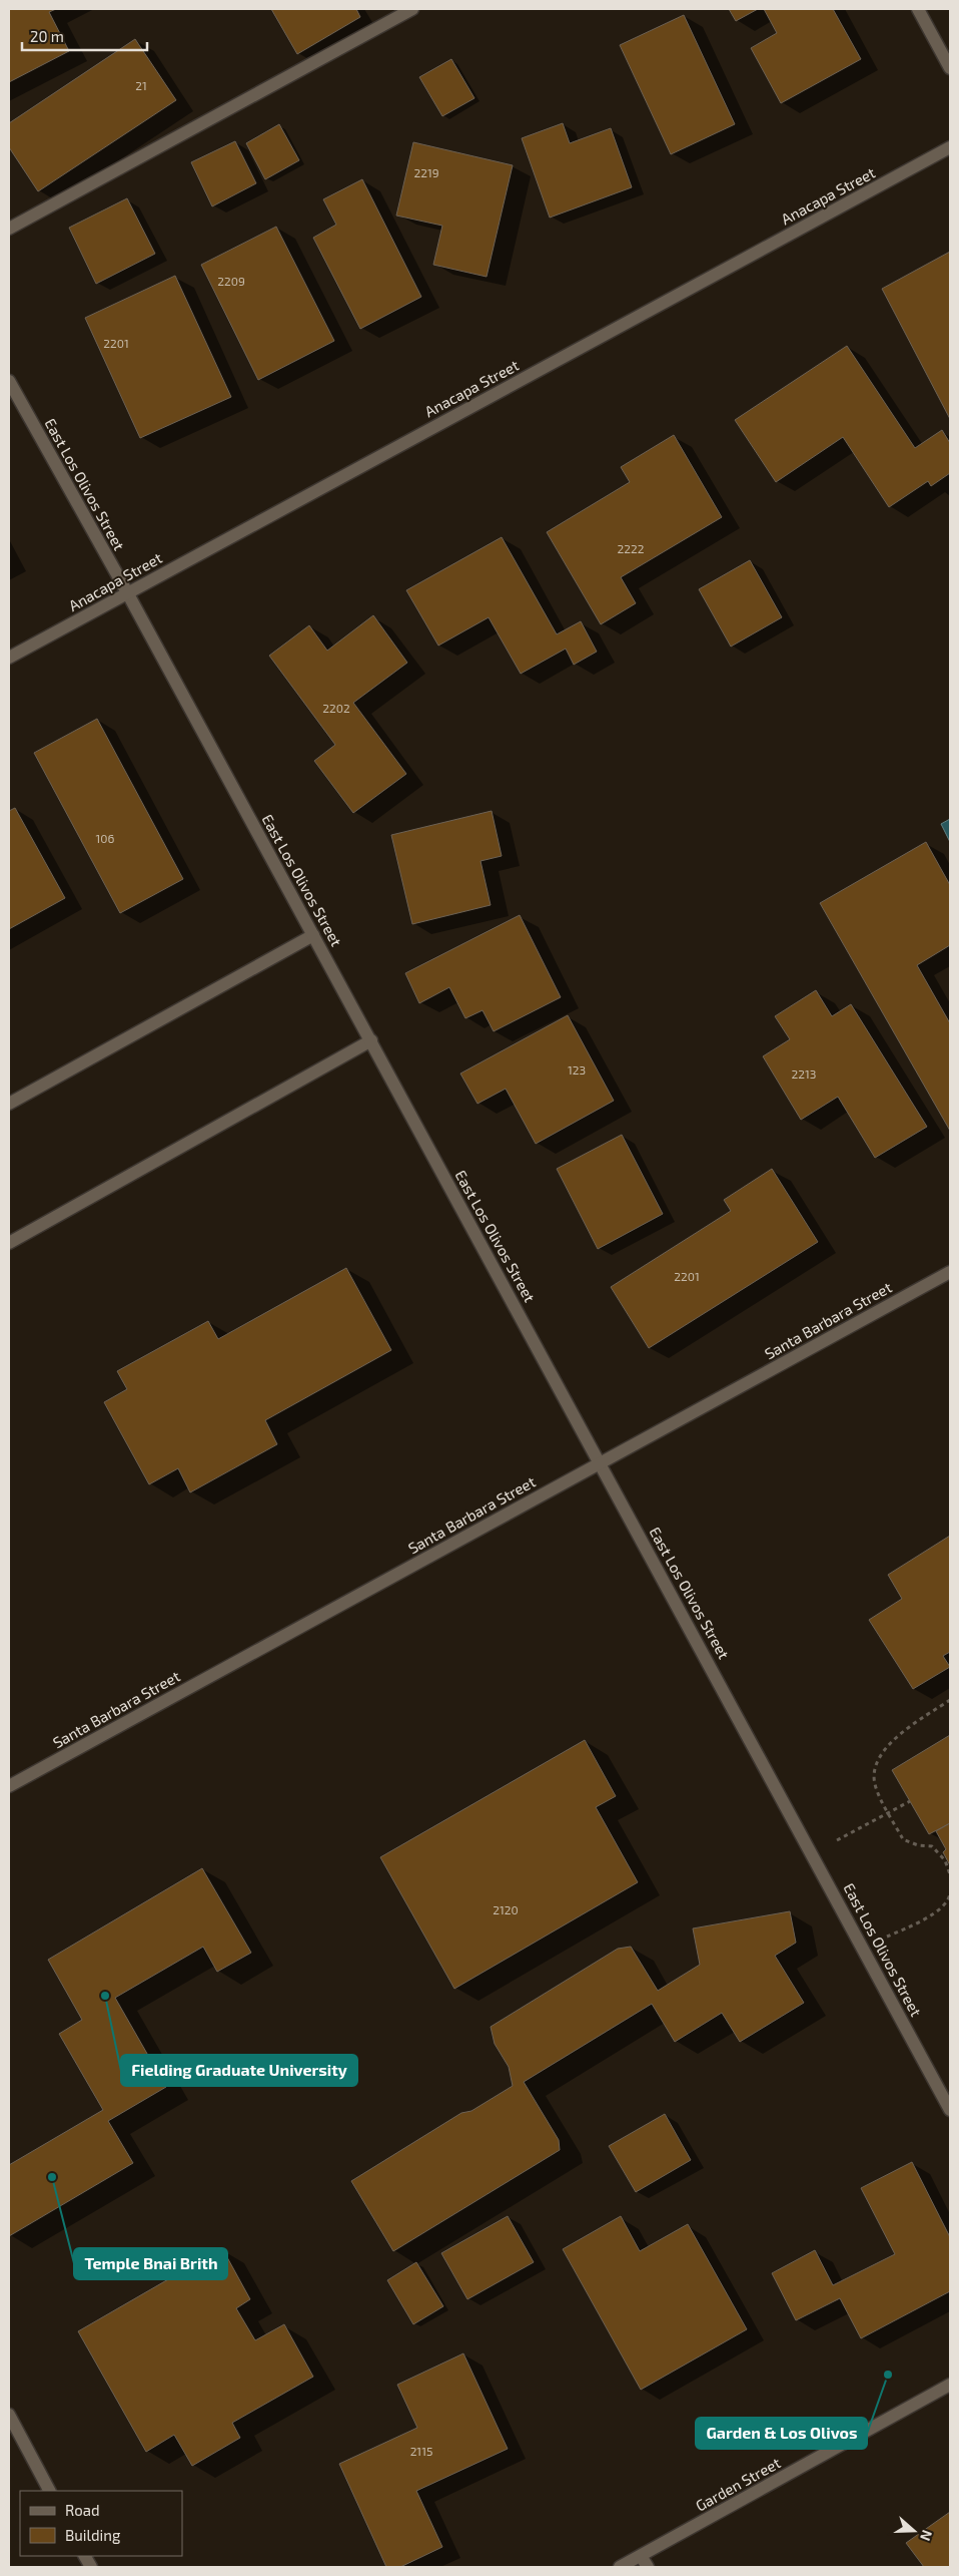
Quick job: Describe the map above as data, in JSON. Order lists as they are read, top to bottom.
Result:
{
  "streets": {
    "street": [
      "Anacapa Street",
      "East Los Olivos Street",
      "Santa Barbara Street",
      "Garden Street"
    ]
  },
  "crossings": [
    ["Anacapa Street", "East Los Olivos Street"],
    ["East Los Olivos Street", "Santa Barbara Street"]
  ],
  "places": ["Fielding Graduate University", "Temple Bnai Brith", "Garden & Los Olivos"],
  "house_numbers": [
    "21",
    "2219",
    "2209",
    "2201",
    "2222",
    "2202",
    "106",
    "123",
    "2213",
    "2201",
    "2120",
    "2115"
  ],
  "legend": ["Road", "Building"],
  "scale_bar": "20 m",
  "north": "right"
}
